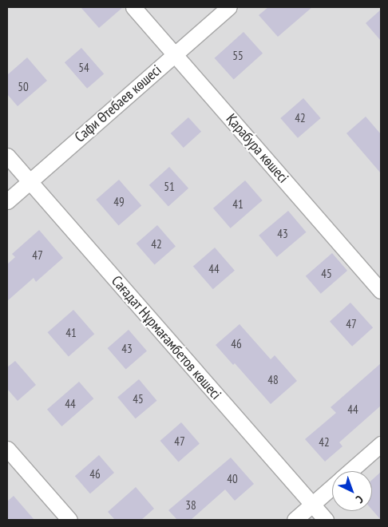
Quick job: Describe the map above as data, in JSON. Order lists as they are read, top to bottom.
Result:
{
  "streets": {
    "street": ["Сафи Өтебаев көшесі", "Қарабура көшесі", "Сағадат Нұрмағамбетов көшесі"]
  },
  "crossings": [
    ["Сафи Өтебаев көшесі", "Қарабура көшесі"],
    ["Сафи Өтебаев көшесі", "Сағадат Нұрмағамбетов көшесі"]
  ],
  "house_numbers": [
    "55",
    "54",
    "50",
    "42",
    "51",
    "49",
    "41",
    "43",
    "42",
    "47",
    "44",
    "45",
    "47",
    "41",
    "46",
    "43",
    "48",
    "45",
    "44",
    "44",
    "47",
    "42",
    "46",
    "40",
    "38"
  ],
  "north": "bottom right"
}
